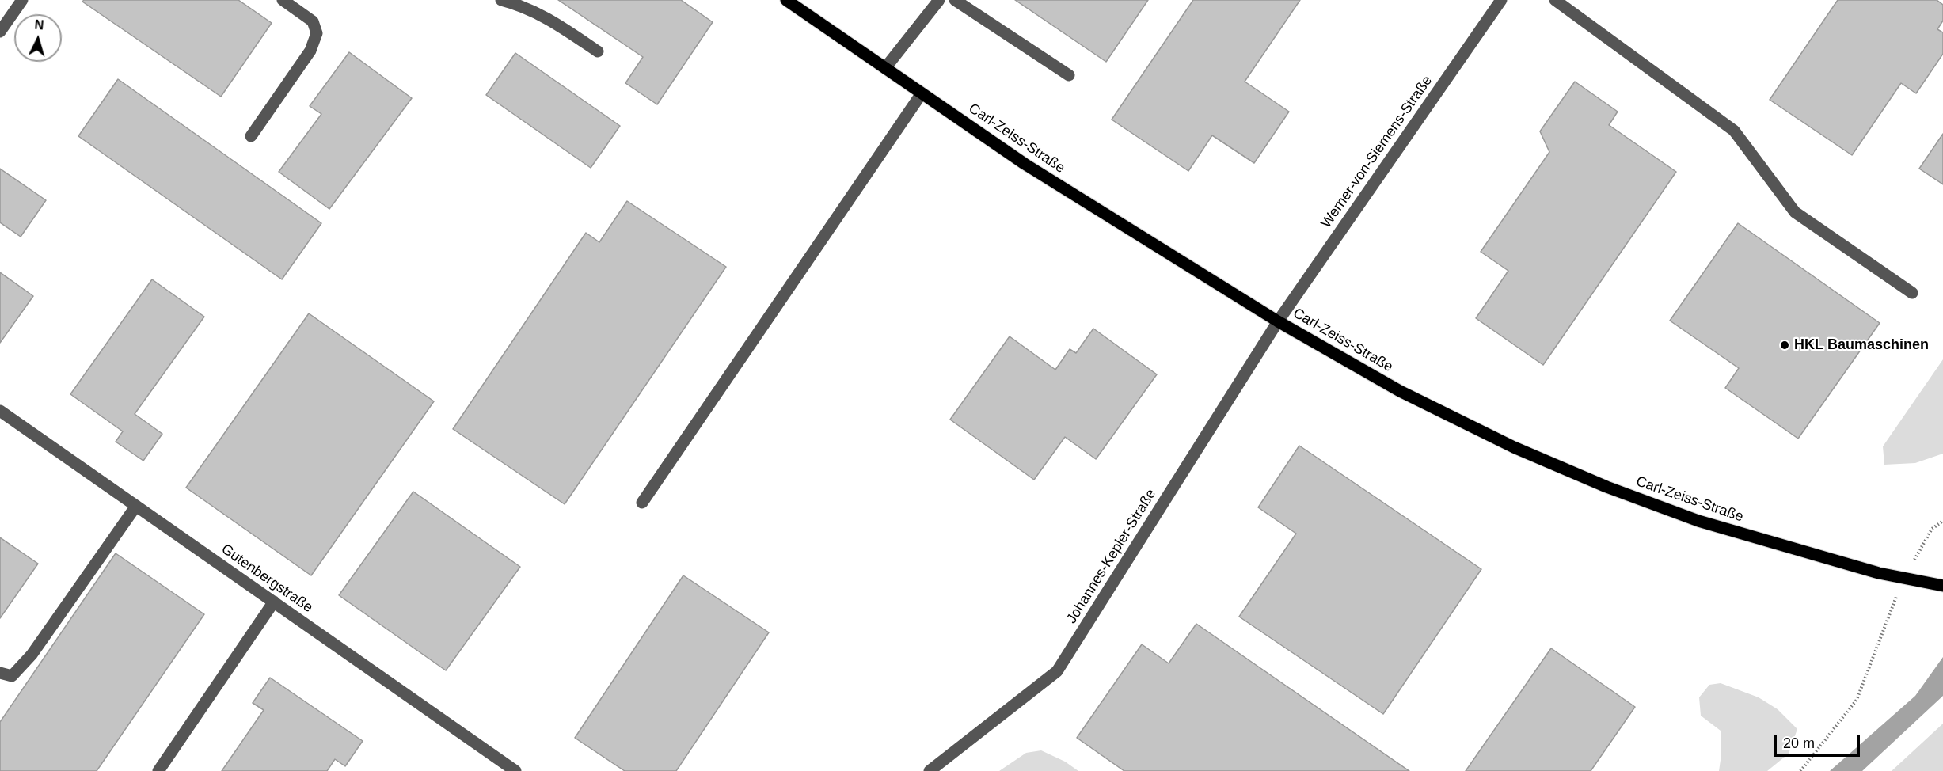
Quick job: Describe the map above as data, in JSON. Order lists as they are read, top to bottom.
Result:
{
  "streets": {
    "main road": ["Carl-Zeiss-Straße"],
    "street": ["Werner-von-Siemens-Straße", "Johannes-Kepler-Straße", "Gutenbergstraße"]
  },
  "crossings": [
    ["Carl-Zeiss-Straße", "Werner-von-Siemens-Straße"],
    ["Carl-Zeiss-Straße", "Johannes-Kepler-Straße"],
    ["Werner-von-Siemens-Straße", "Johannes-Kepler-Straße"]
  ],
  "places": ["HKL Baumaschinen"],
  "scale_bar": "20 m",
  "north": "top"
}
